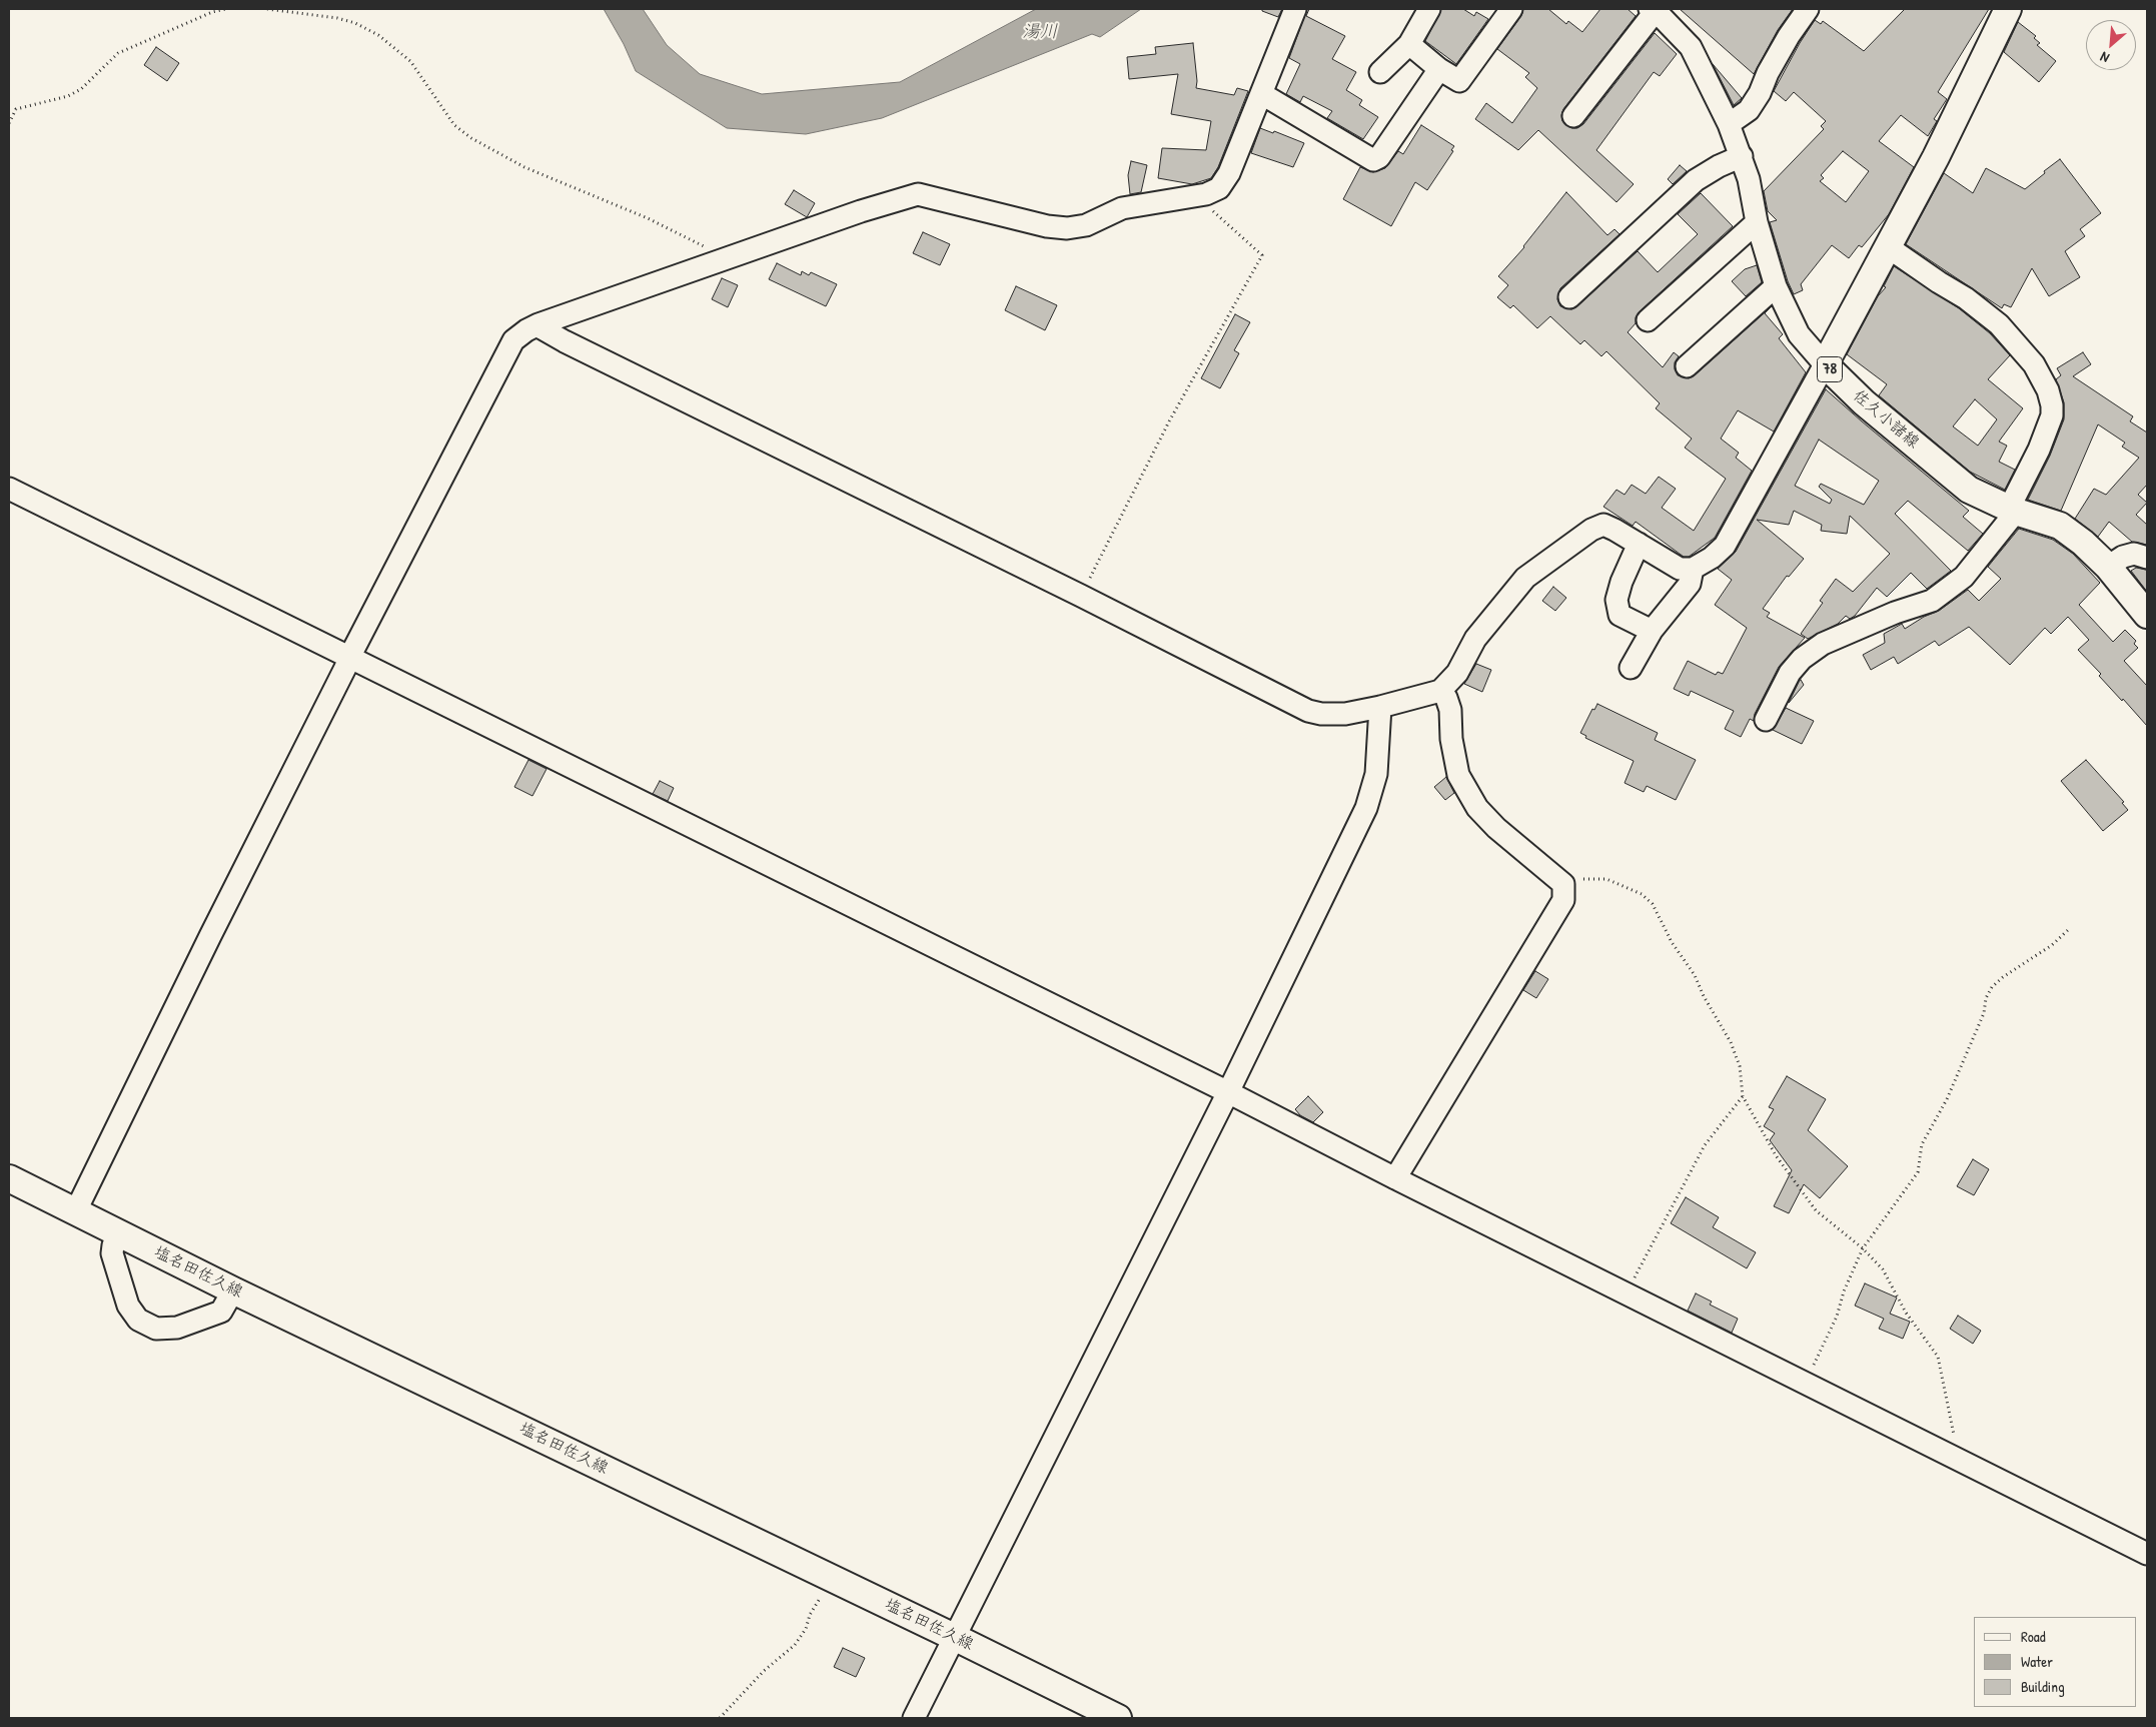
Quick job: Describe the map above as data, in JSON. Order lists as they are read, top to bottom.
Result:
{
  "streets": {
    "main road": ["78", "佐久小諸線", "塩名田佐久線"]
  },
  "crossings": [
    ["78", "佐久小諸線"]
  ],
  "water": ["湯川"],
  "legend": ["Road", "Water", "Building"],
  "north": "bottom left"
}
